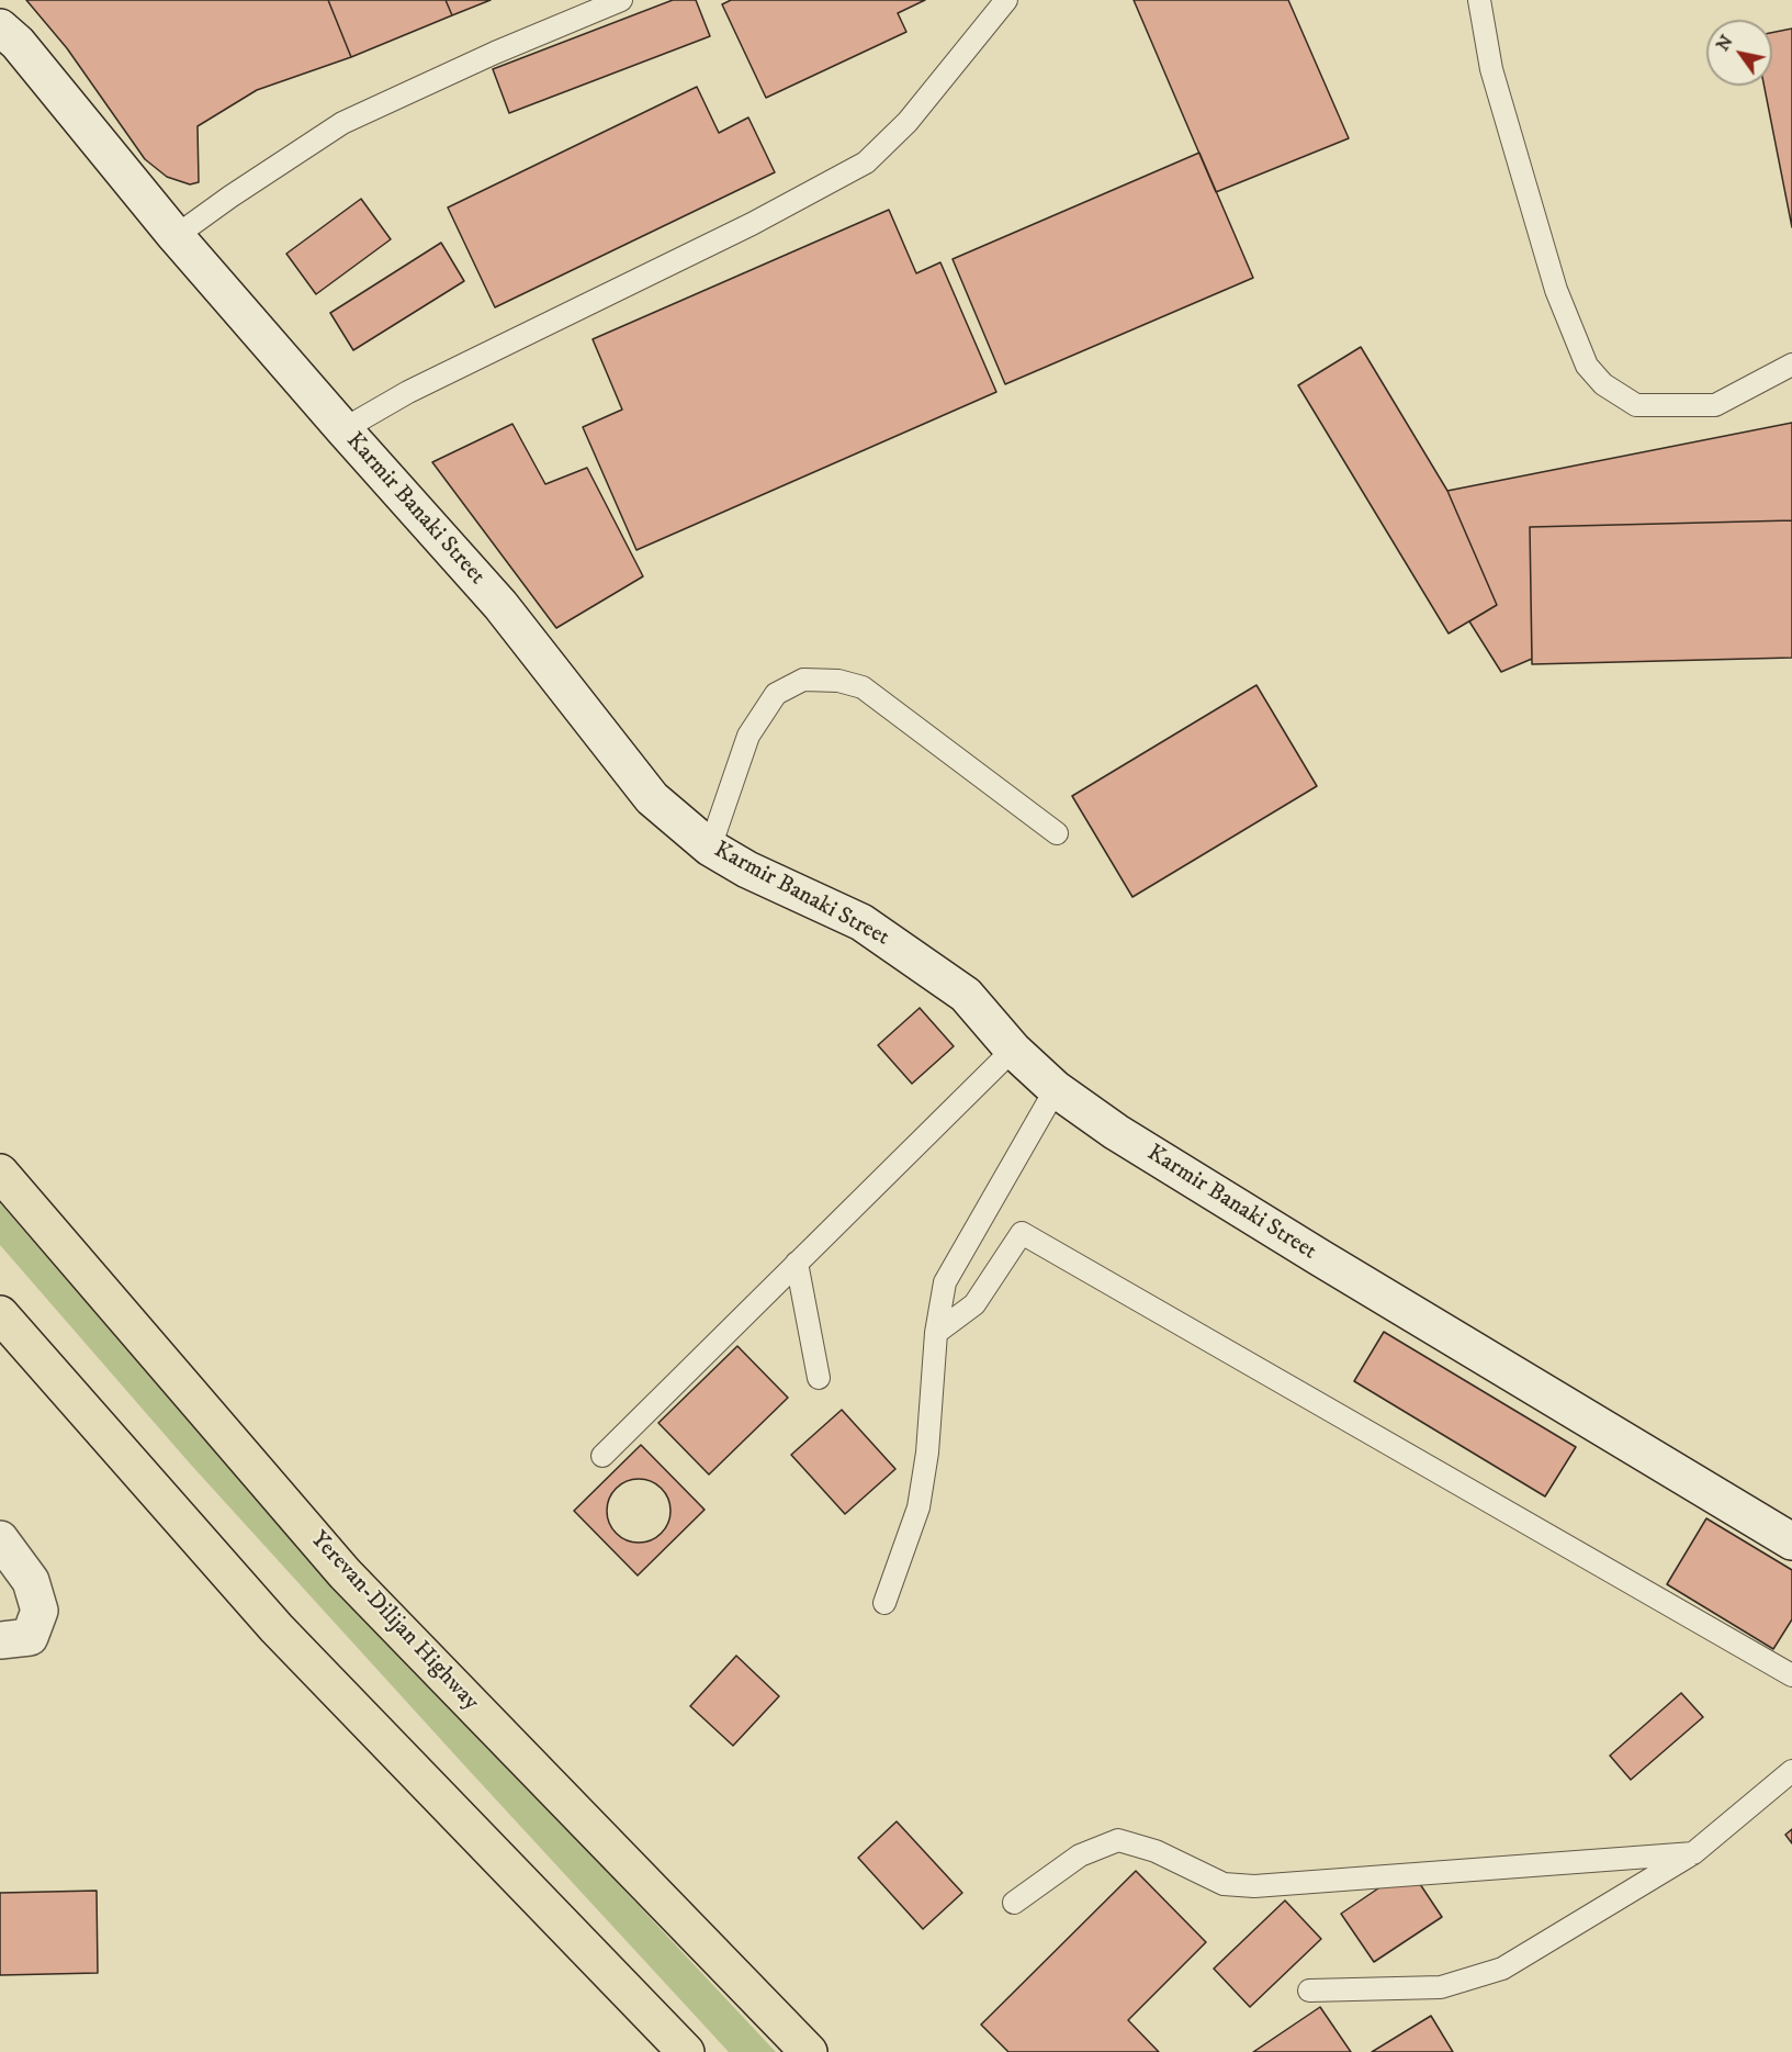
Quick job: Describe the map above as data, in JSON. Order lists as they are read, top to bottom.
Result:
{
  "streets": {
    "highway": ["Yerevan-Dilijan Highway"],
    "street": ["Karmir Banaki Street"]
  },
  "north": "top left"
}
